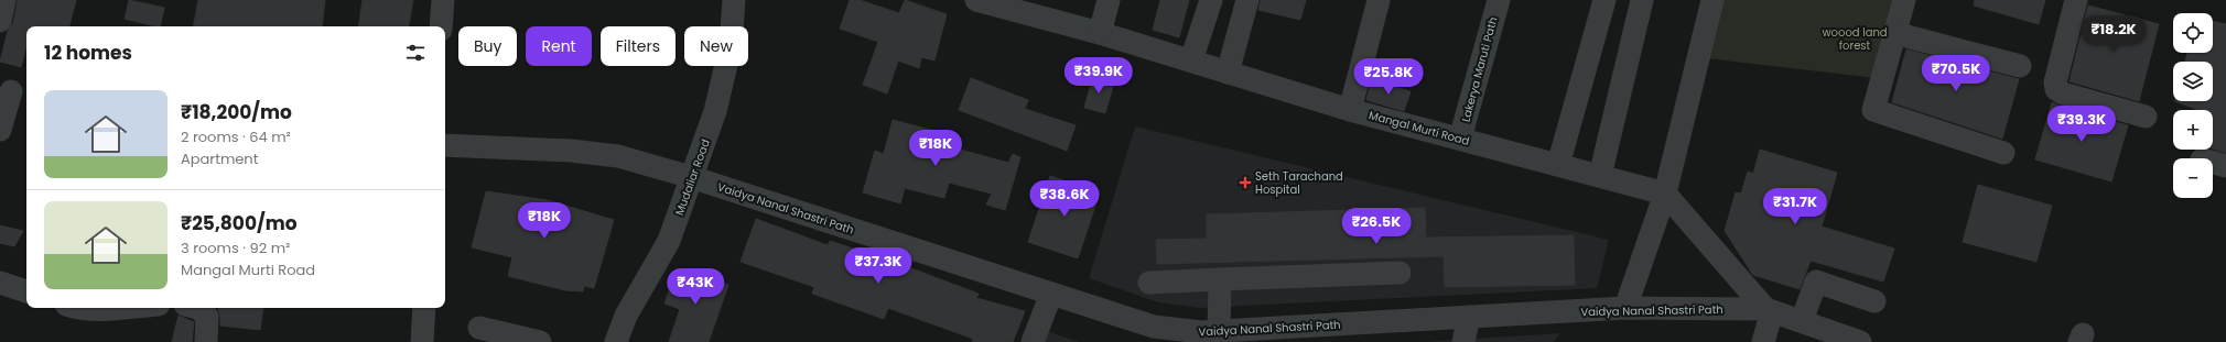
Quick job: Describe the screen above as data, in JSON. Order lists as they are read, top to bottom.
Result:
{
  "streets": {
    "street": [
      "Lakerya Maruti Path",
      "Mangal Murti Road",
      "Mudaliar Road",
      "Vaidya Nanal Shastri Path"
    ]
  },
  "crossings": [
    ["Lakerya Maruti Path", "Mangal Murti Road"],
    ["Mudaliar Road", "Vaidya Nanal Shastri Path"]
  ],
  "parks": ["woood land forest"],
  "places": {
    "health": ["Seth Tarachand Hospital"]
  },
  "page": {
    "map_buttons": ["+", "−"],
    "price": [
      "₹18.2K",
      "₹70.5K",
      "₹39.9K",
      "₹25.8K",
      "₹39.3K",
      "₹18K",
      "₹38.6K",
      "₹31.7K",
      "₹18K",
      "₹26.5K",
      "₹37.3K",
      "₹43K"
    ],
    "chip": [
      "Buy",
      "Rent",
      "Filters",
      "New"
    ],
    "heading": "12 homes",
    "list": [
      {
        "name": "₹18,200/mo",
        "note": "2 rooms · 64 m² · Apartment"
      },
      {
        "name": "₹25,800/mo",
        "note": "3 rooms · 92 m² · Mangal Murti Road"
      }
    ]
  }
}
